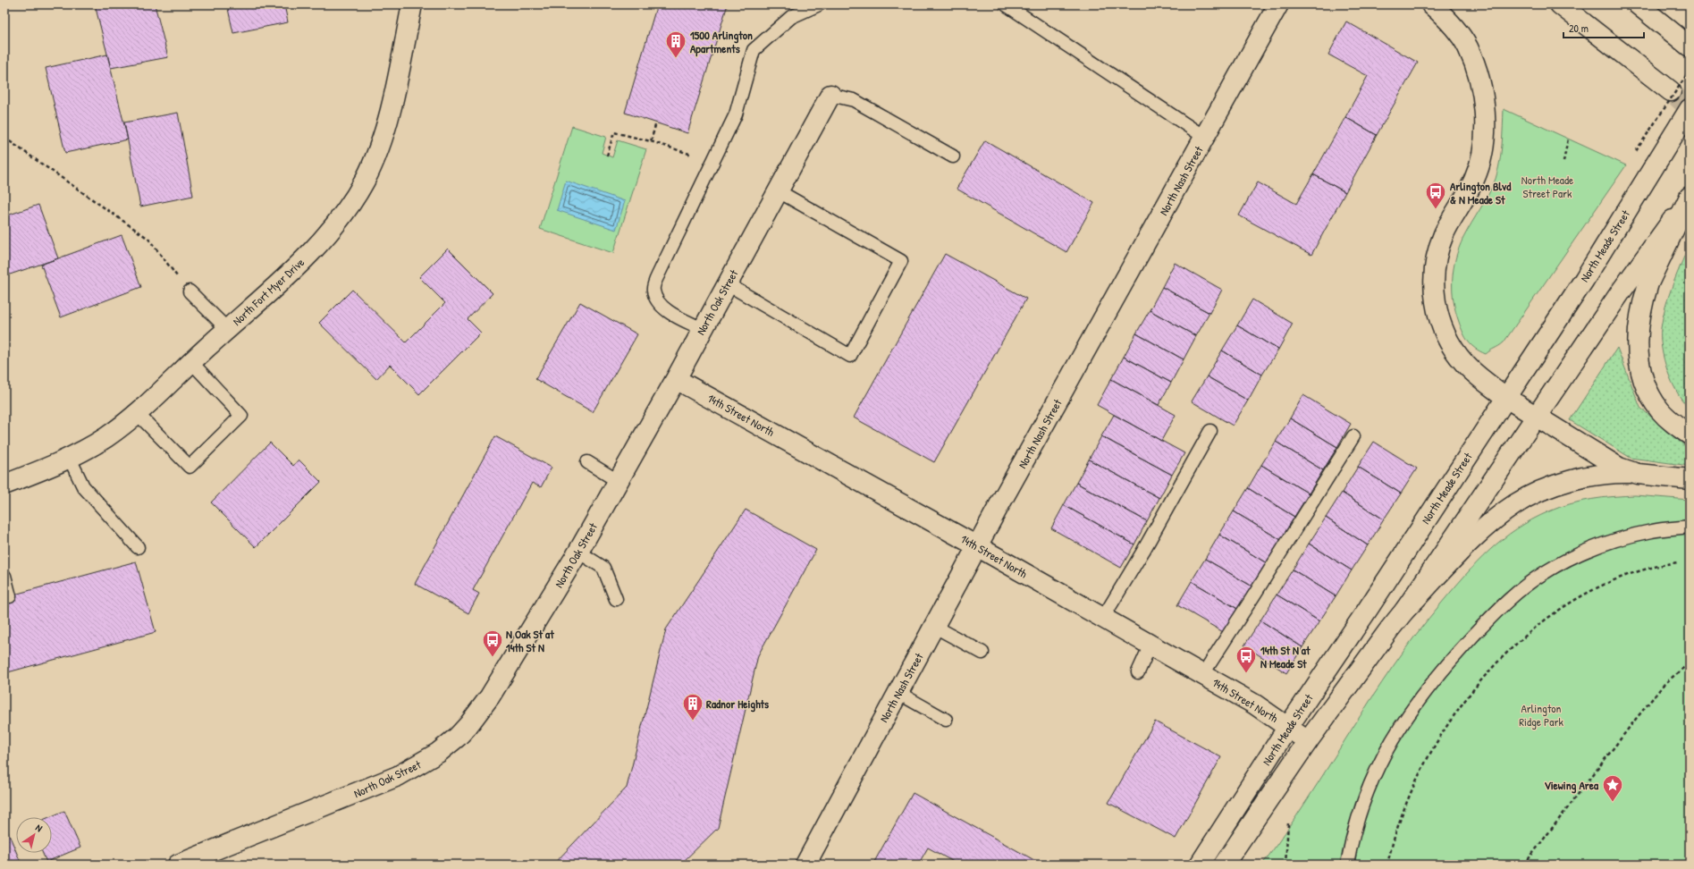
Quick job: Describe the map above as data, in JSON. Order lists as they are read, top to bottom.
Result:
{
  "streets": {
    "main road": [
      "North Nash Street",
      "North Meade Street",
      "North Fort Myer Drive",
      "North Oak Street",
      "14th Street North"
    ]
  },
  "crossings": [
    ["North Nash Street", "14th Street North"],
    ["North Meade Street", "14th Street North"],
    ["North Oak Street", "14th Street North"]
  ],
  "parks": ["North Meade Street Park", "Arlington Ridge Park"],
  "places": {
    "building": ["1500 Arlington Apartments", "Radnor Heights"],
    "bus stop": ["Arlington Blvd & N Meade St", "N Oak St at 14th St N", "14th St N at N Meade St"],
    "place": ["Viewing Area"]
  },
  "scale_bar": "20 m",
  "north": "top right"
}
